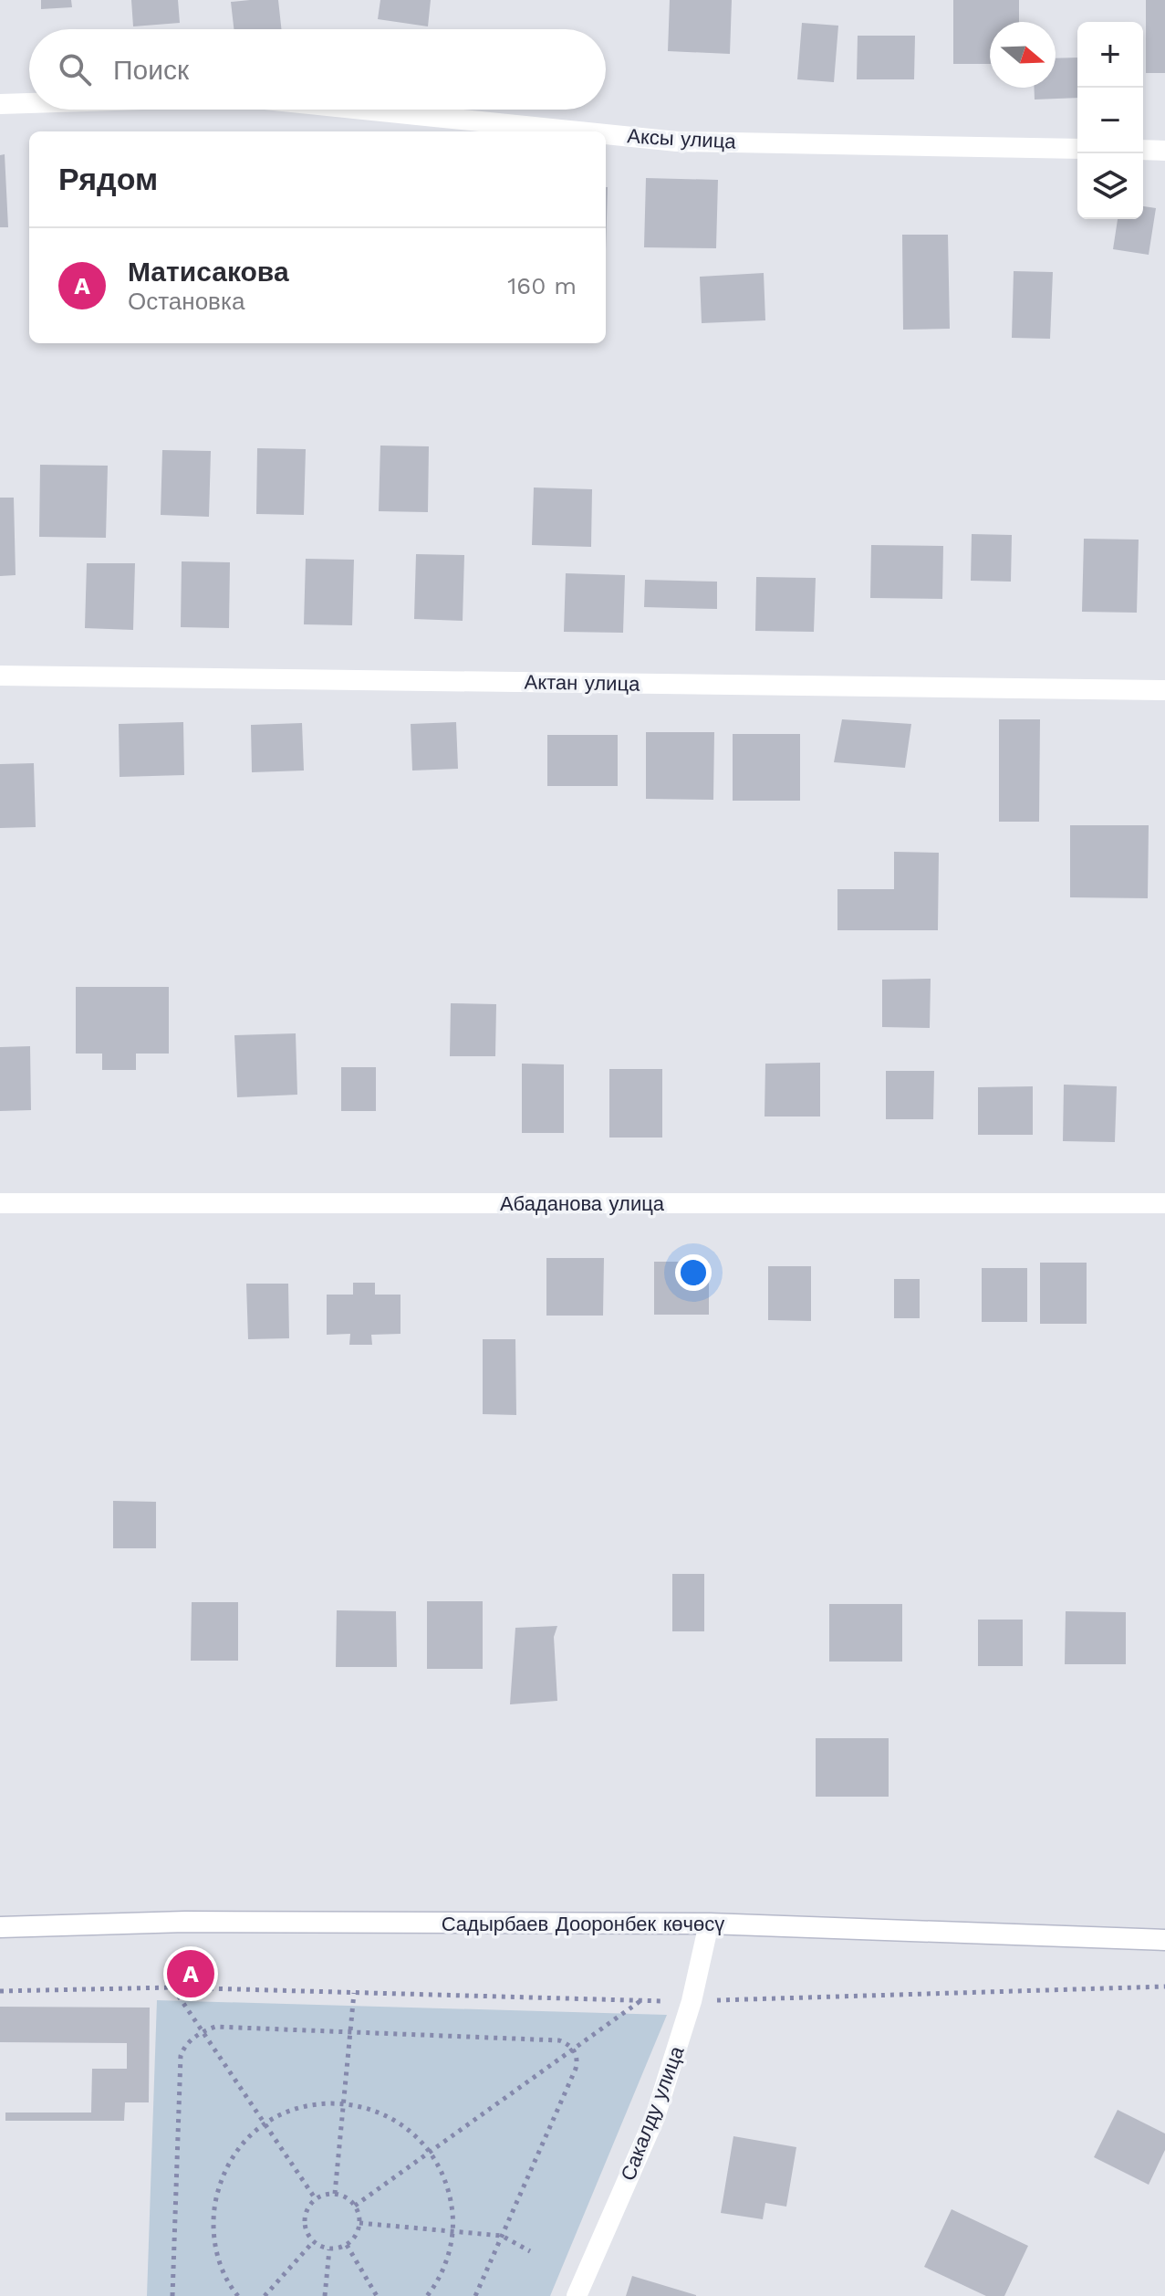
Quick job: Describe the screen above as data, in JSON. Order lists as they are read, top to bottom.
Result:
{
  "streets": {
    "street": [
      "Аксы улица",
      "Актан улица",
      "Абаданова улица",
      "Садырбаев Дооронбек көчөсү",
      "Сакалду улица"
    ]
  },
  "crossings": [
    ["Садырбаев Дооронбек көчөсү", "Сакалду улица"]
  ],
  "north": "right",
  "page": {
    "map_buttons": ["+", "−"],
    "search": "Поиск",
    "heading": "Рядом",
    "list": [
      {
        "mark": "A",
        "name": "Матисакова",
        "note": "Остановка",
        "value": "160 m"
      }
    ],
    "pins": "A"
  }
}
